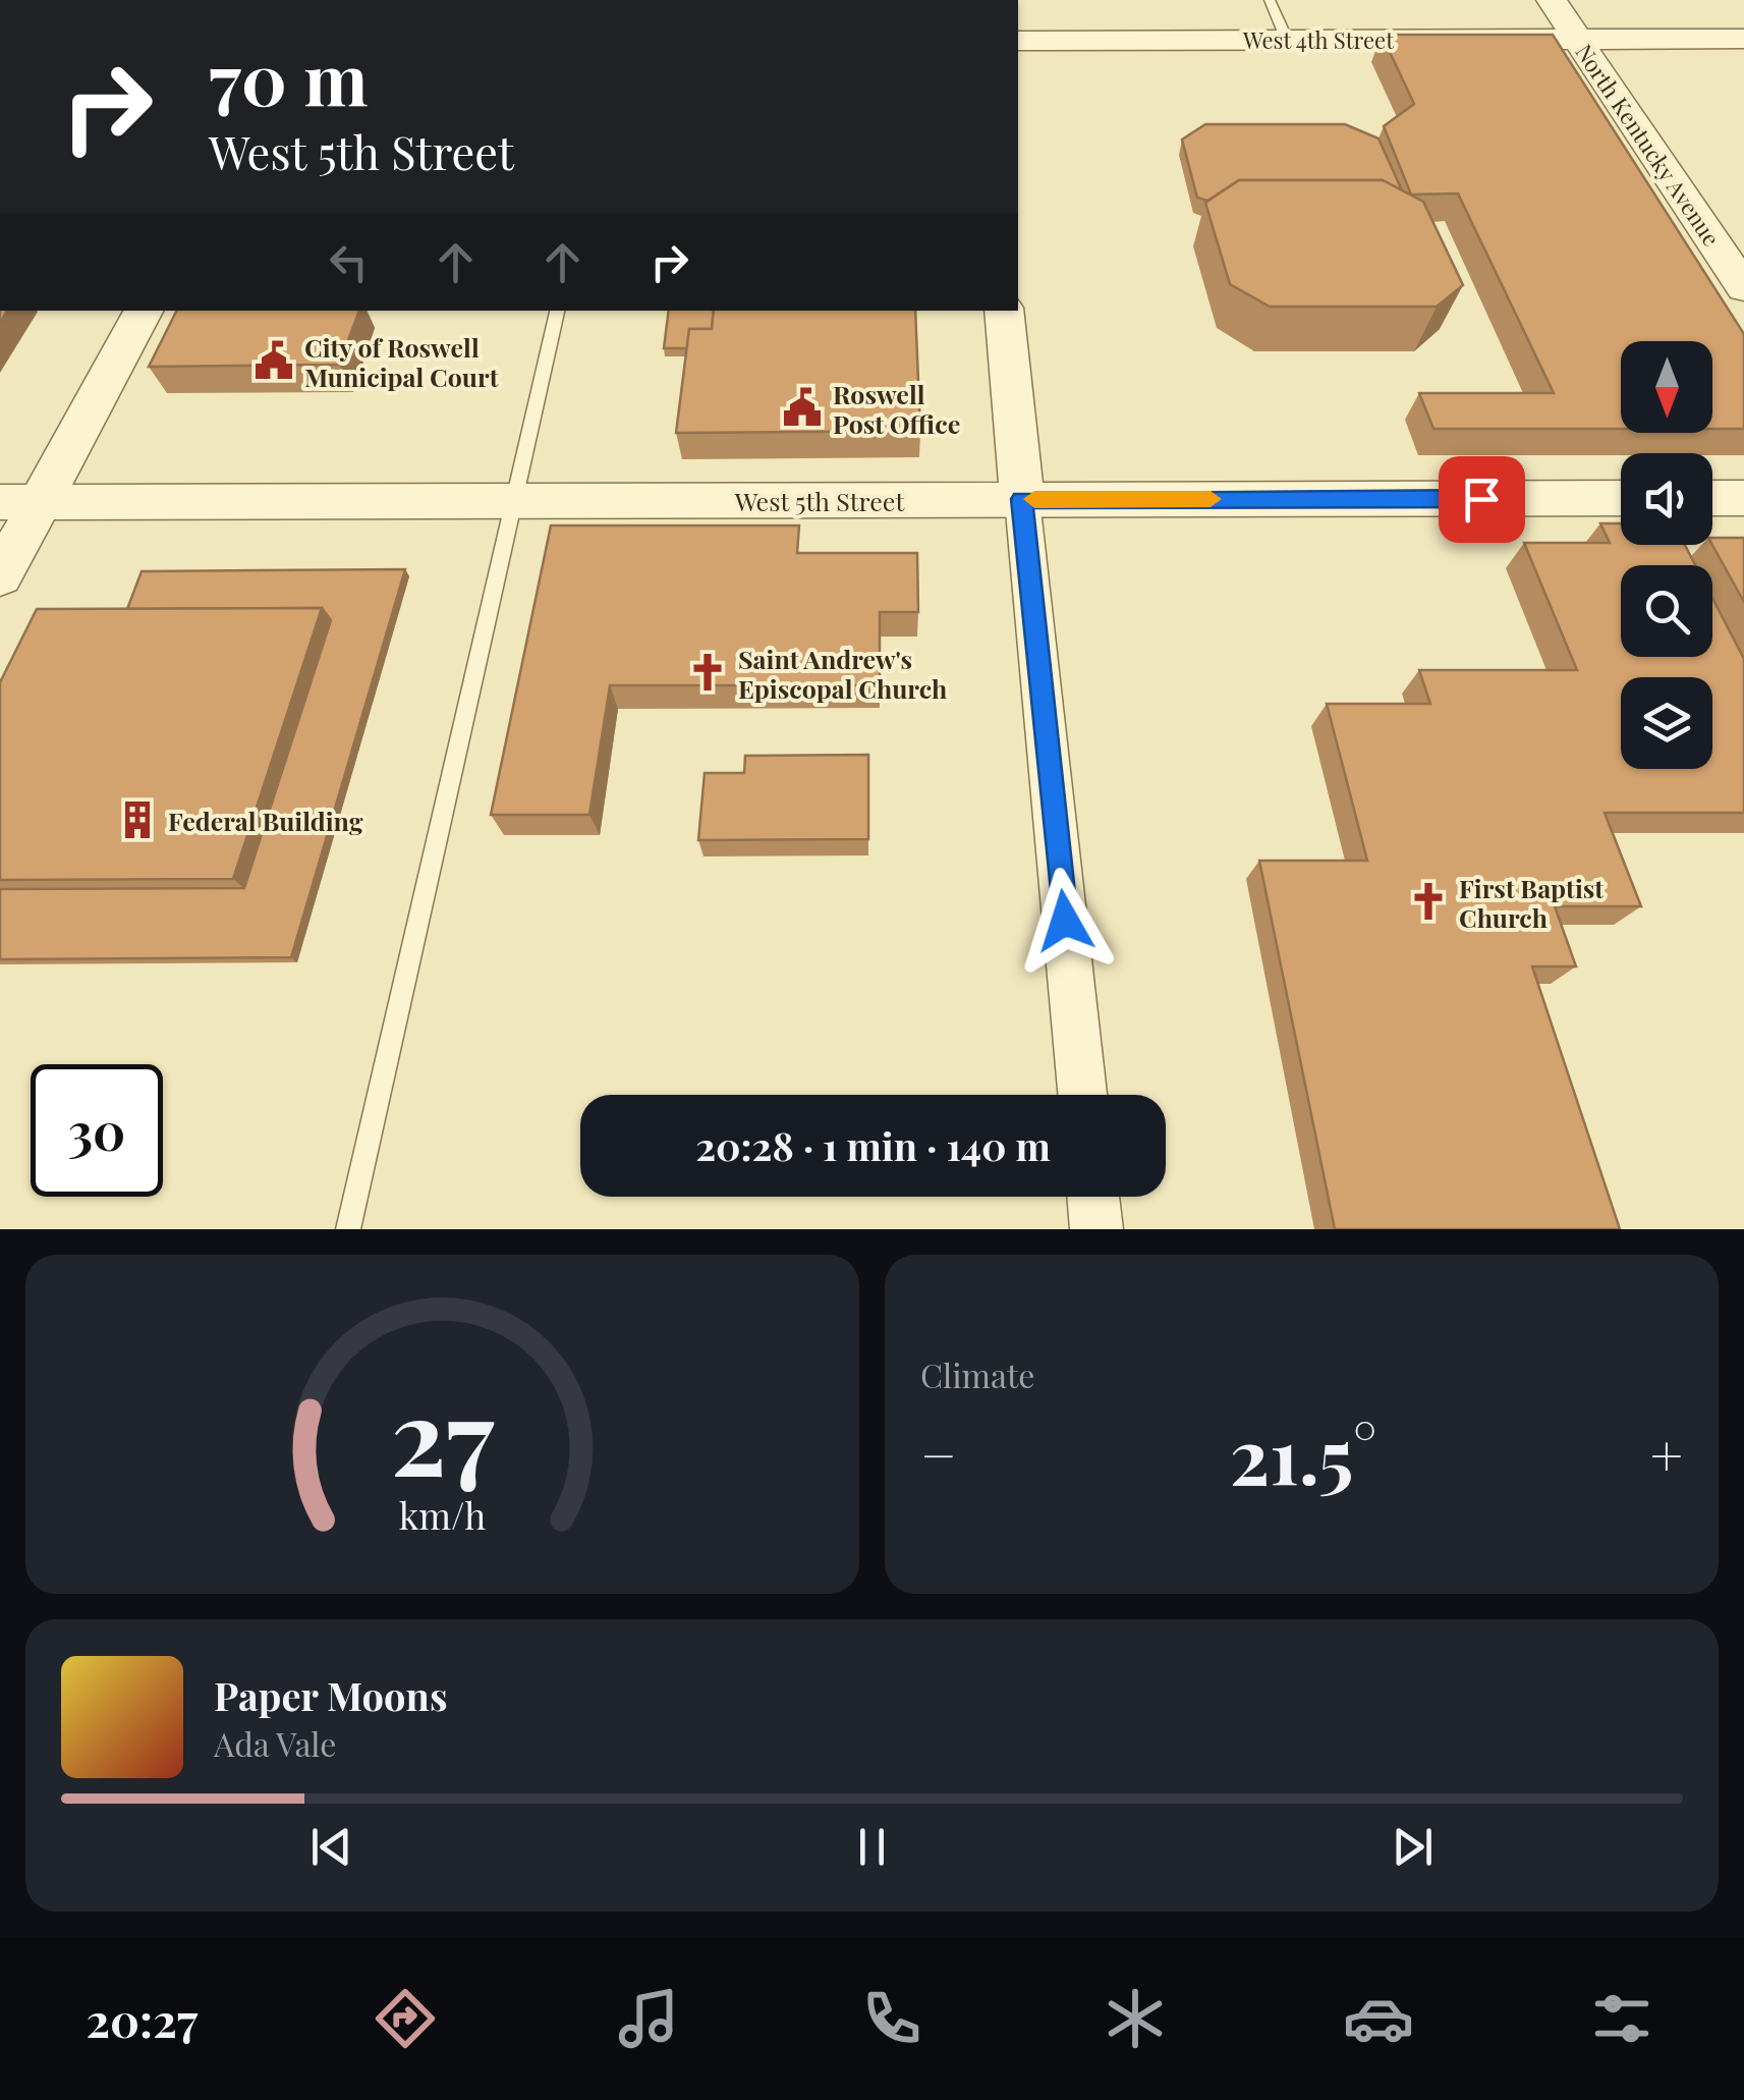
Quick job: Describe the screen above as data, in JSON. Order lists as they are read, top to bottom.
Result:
{
  "streets": {
    "street": ["West 4th Street", "North Kentucky Avenue", "West 5th Street"]
  },
  "crossings": [
    ["West 4th Street", "North Kentucky Avenue"]
  ],
  "places": {
    "public building": ["City of Roswell Municipal Court", "Roswell Post Office"],
    "church": ["Saint Andrew's Episcopal Church", "First Baptist Church"],
    "building": ["Federal Building"]
  },
  "north": "bottom",
  "page": {
    "turn": ["70 m", "West 5th Street"],
    "limit": "30",
    "trip": "20:28 · 1 min · 140 m",
    "tile": "Climate",
    "heat": ["−", "21.5°", "+"],
    "song": ["Paper Moons", "Ada Vale"],
    "tabs": "20:27",
    "gauge": ["27", "km/h"]
  }
}
